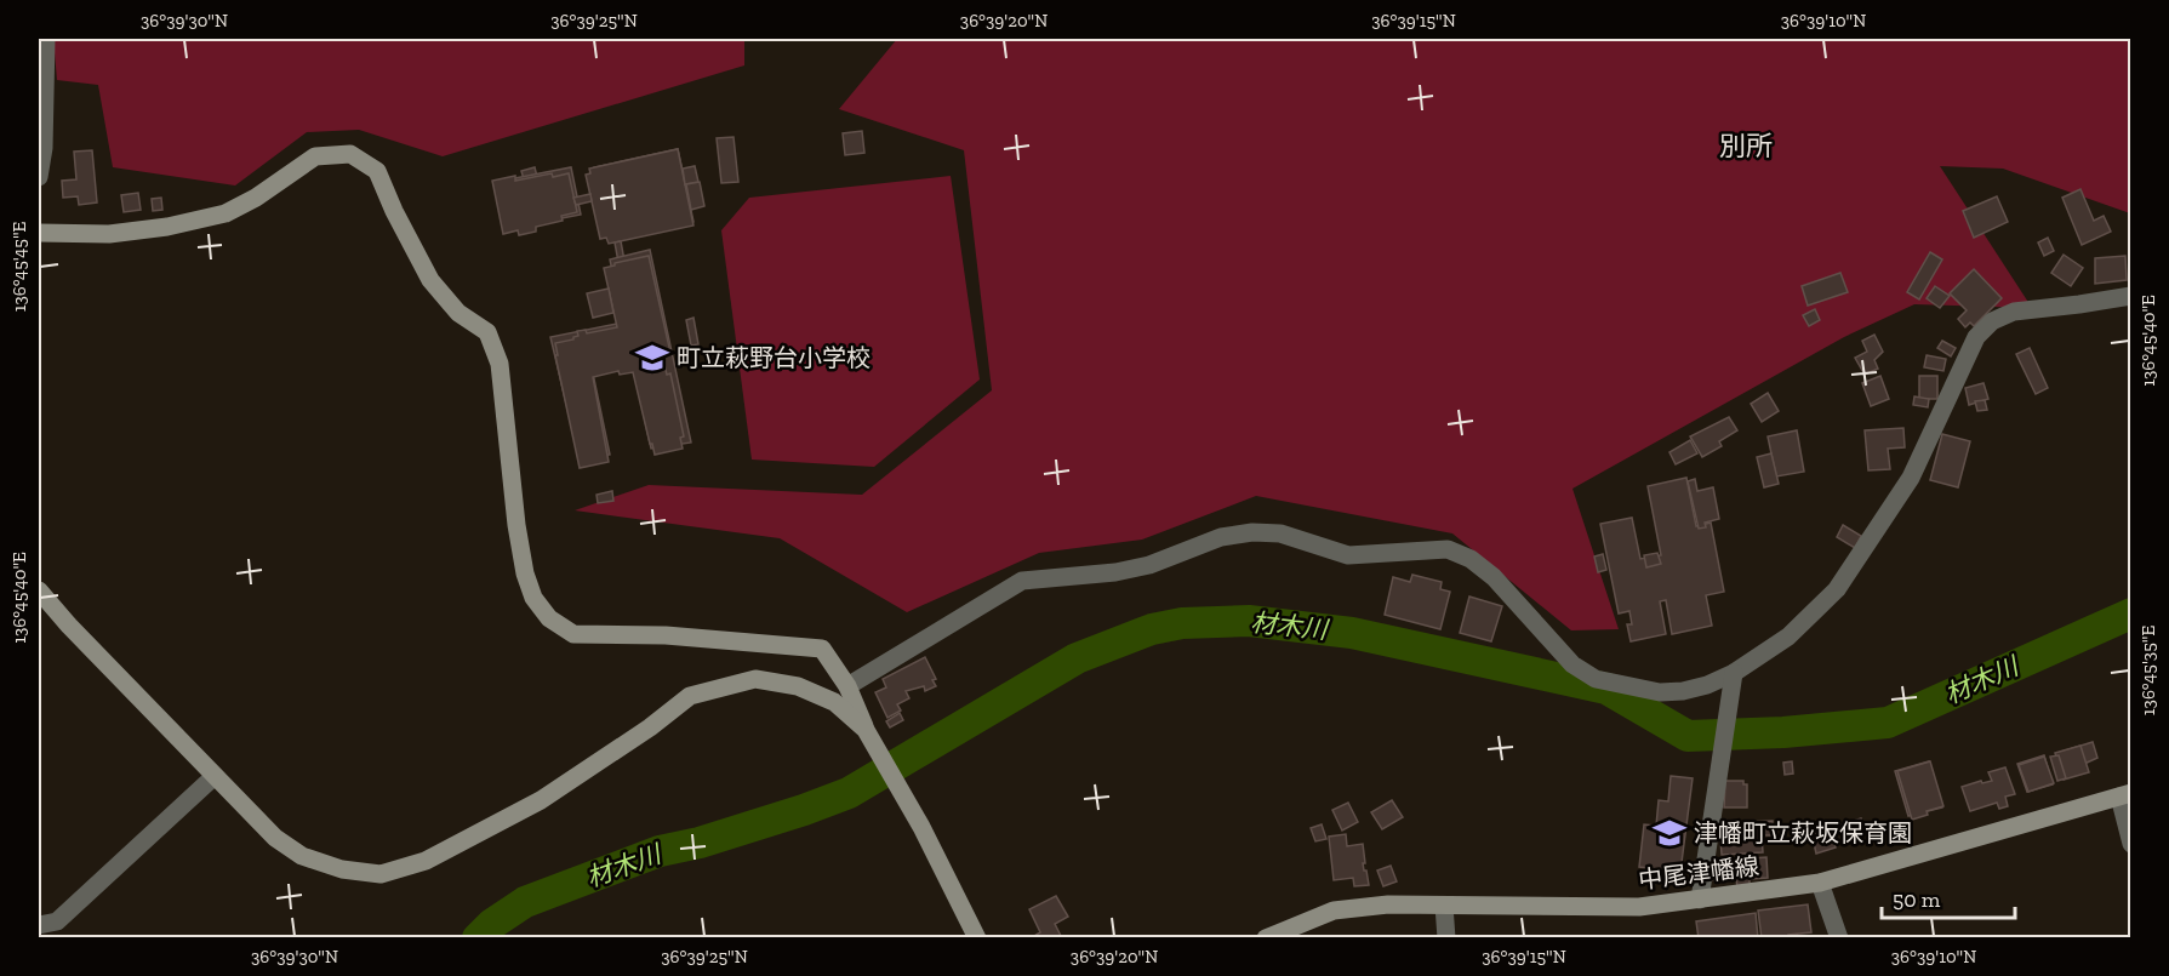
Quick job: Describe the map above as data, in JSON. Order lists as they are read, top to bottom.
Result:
{
  "streets": {
    "street": ["中尾津幡線"]
  },
  "districts": ["別所"],
  "water": ["材木川"],
  "places": {
    "school or university": ["町立萩野台小学校", "津幡町立萩坂保育園"]
  },
  "scale_bar": "50 m",
  "coordinates": [
    "36°39'30\"N",
    "36°39'25\"N",
    "36°39'20\"N",
    "36°39'15\"N",
    "36°39'10\"N",
    "136°45'45\"E",
    "136°45'40\"E",
    "136°45'35\"E"
  ]
}
